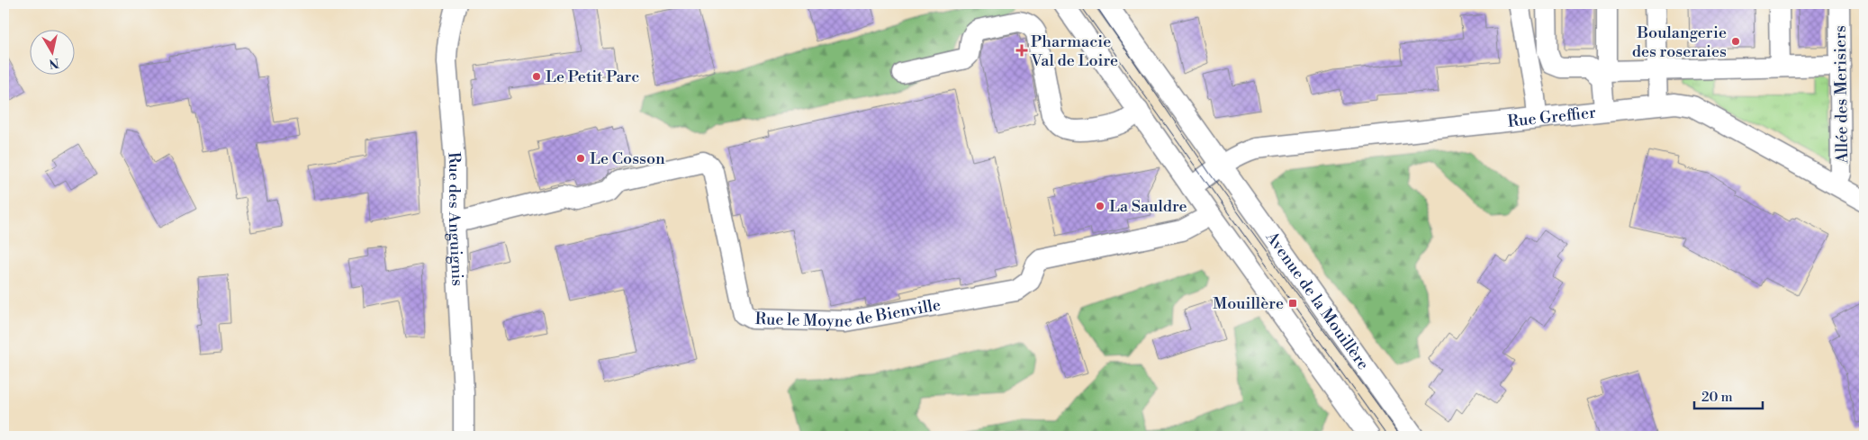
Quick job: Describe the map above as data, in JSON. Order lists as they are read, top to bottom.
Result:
{
  "streets": {
    "street": [
      "Allée des Merisiers",
      "Rue Greffier",
      "Rue des Anguignis",
      "Avenue de la Mouillère",
      "Rue le Moyne de Bienville"
    ]
  },
  "crossings": [
    ["Allée des Merisiers", "Rue Greffier"],
    ["Rue Greffier", "Avenue de la Mouillère"],
    ["Rue des Anguignis", "Rue le Moyne de Bienville"]
  ],
  "places": {
    "other": [
      "Boulangerie des roseraies",
      "Le Petit Parc",
      "Le Cosson",
      "La Sauldre"
    ],
    "health": ["Pharmacie Val de Loire"],
    "transit": ["Mouillère"]
  },
  "scale_bar": "20 m",
  "north": "bottom"
}
